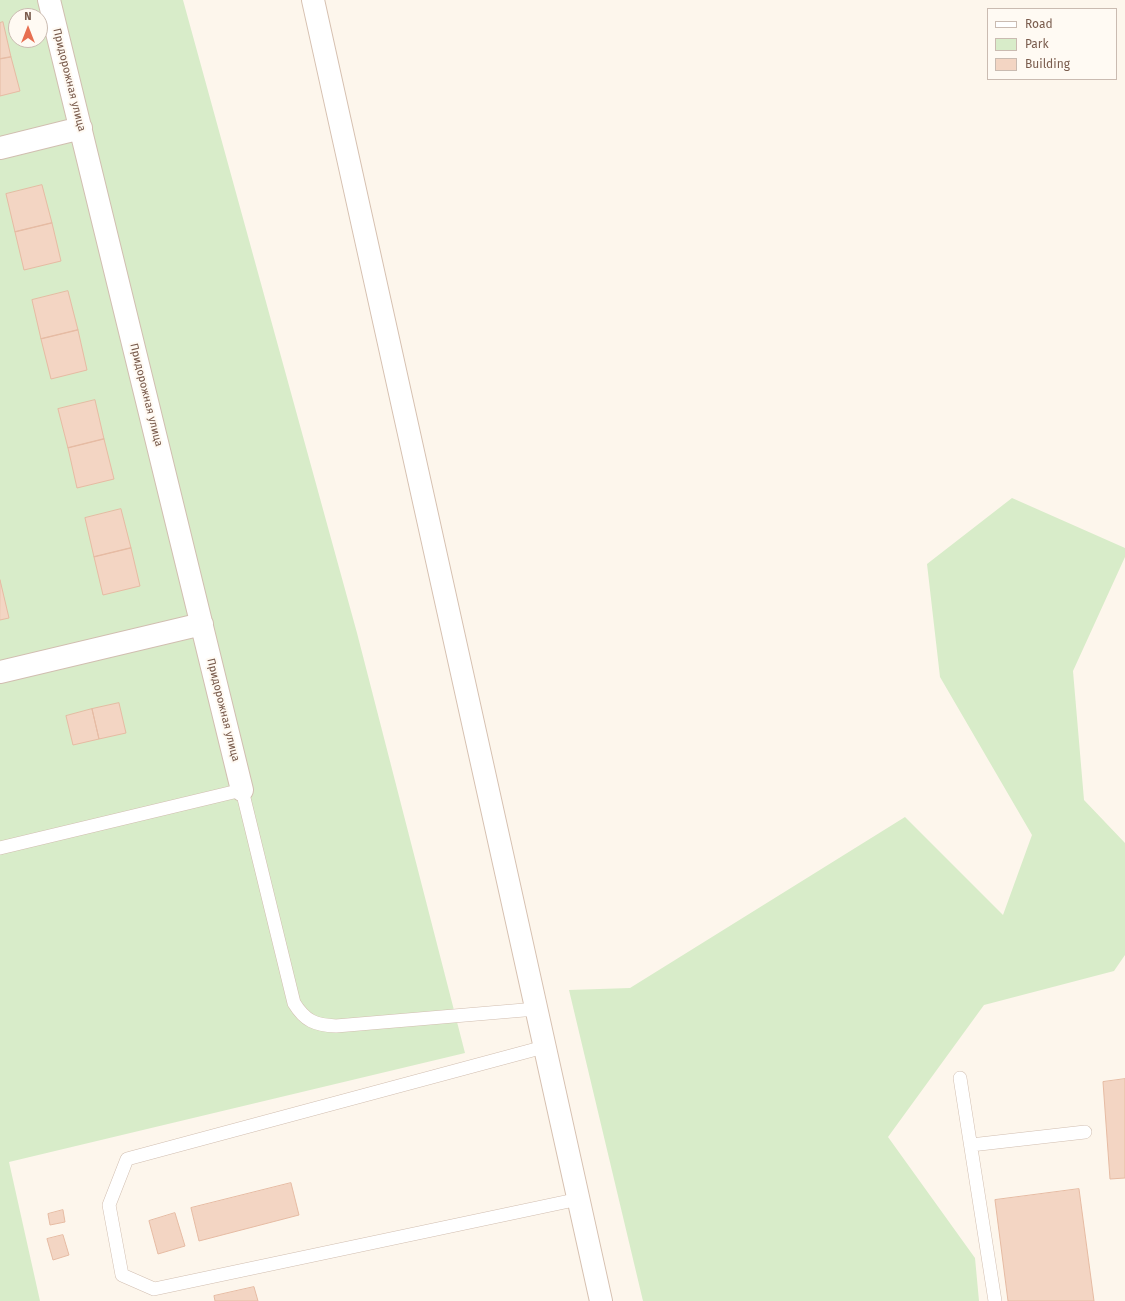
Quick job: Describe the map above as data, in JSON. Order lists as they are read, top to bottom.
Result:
{
  "streets": {
    "main road": ["Придорожная улица"]
  },
  "legend": ["Road", "Park", "Building"],
  "north": "top"
}
